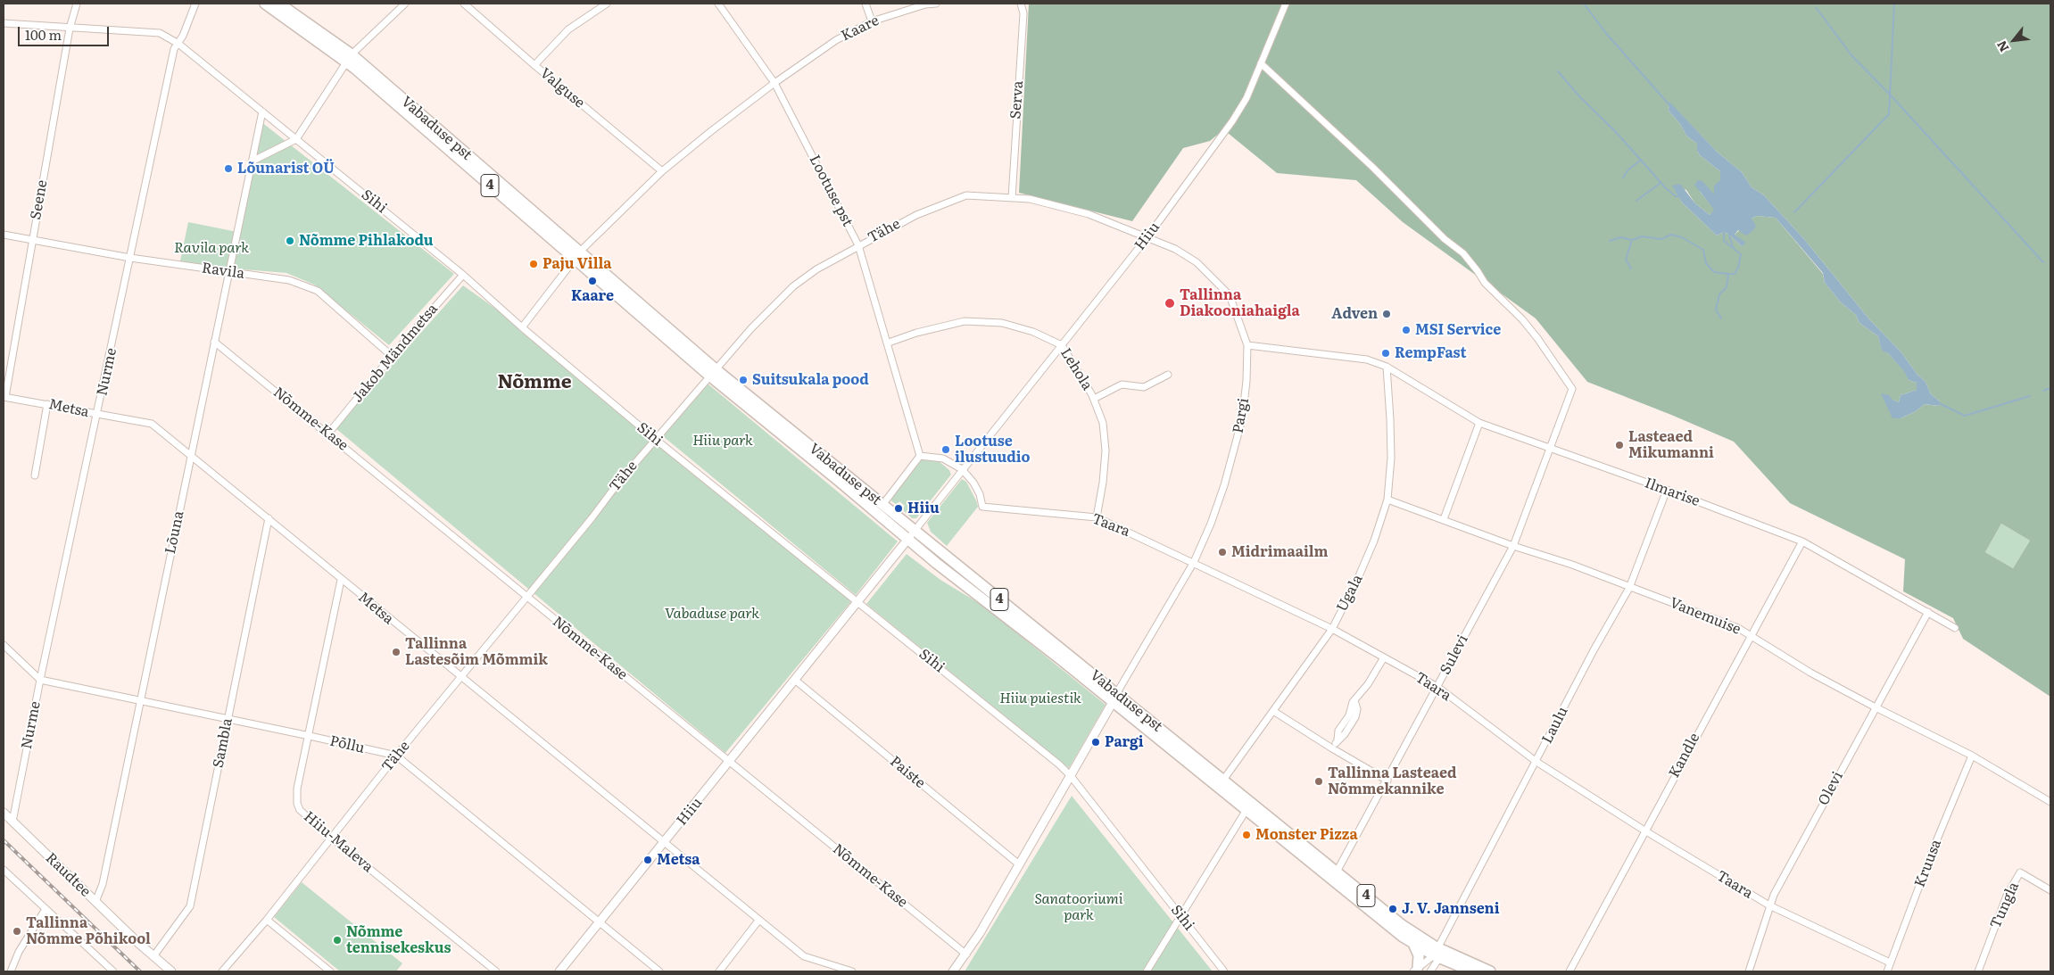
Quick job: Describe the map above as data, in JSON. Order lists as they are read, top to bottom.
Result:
{
  "streets": {
    "highway": ["Vabaduse pst", "4"],
    "street": [
      "Kaare",
      "Valguse",
      "Serva",
      "Lootuse pst",
      "Seene",
      "Sihi",
      "Tähe",
      "Hiiu",
      "Ravila",
      "Jakob Mändmetsa",
      "Lehola",
      "Nurme",
      "Metsa",
      "Pargi",
      "Nõmme-Kase",
      "Ilmarise",
      "Taara",
      "Lõuna",
      "Ugala",
      "Vanemuise",
      "Sulevi",
      "Laulu",
      "Sambla",
      "Põllu",
      "Kandle",
      "Paiste",
      "Olevi",
      "Hiiu-Maleva",
      "Kruusa",
      "Raudtee",
      "Tungla"
    ]
  },
  "crossings": [
    ["Kaare", "Valguse"],
    ["Kaare", "Vabaduse pst"],
    ["Kaare", "Lootuse pst"],
    ["Kaare", "Sihi"],
    ["Serva", "Tähe"],
    ["Vabaduse pst", "Tähe"],
    ["Vabaduse pst", "Hiiu"],
    ["Vabaduse pst", "Pargi"],
    ["Vabaduse pst", "Ugala"],
    ["Vabaduse pst", "Sulevi"],
    ["Vabaduse pst", "Laulu"],
    ["Lootuse pst", "Tähe"],
    ["Lootuse pst", "Lehola"],
    ["Seene", "Sihi"],
    ["Seene", "Ravila"],
    ["Seene", "Metsa"],
    ["Sihi", "Tähe"],
    ["Sihi", "Hiiu"],
    ["Sihi", "Jakob Mändmetsa"],
    ["Sihi", "Nurme"],
    ["Sihi", "Pargi"],
    ["Sihi", "Lõuna"],
    ["Tähe", "Hiiu"],
    ["Tähe", "Metsa"],
    ["Tähe", "Pargi"],
    ["Tähe", "Nõmme-Kase"],
    ["Tähe", "Põllu"],
    ["Tähe", "Hiiu-Maleva"],
    ["Hiiu", "Lehola"],
    ["Hiiu", "Metsa"],
    ["Hiiu", "Pargi"],
    ["Hiiu", "Nõmme-Kase"],
    ["Hiiu", "Taara"],
    ["Hiiu", "Sulevi"],
    ["Hiiu", "Põllu"],
    ["Hiiu", "Paiste"],
    ["Ravila", "Jakob Mändmetsa"],
    ["Ravila", "Nurme"],
    ["Ravila", "Lõuna"],
    ["Jakob Mändmetsa", "Nõmme-Kase"],
    ["Lehola", "Taara"],
    ["Nurme", "Metsa"],
    ["Nurme", "Põllu"],
    ["Nurme", "Raudtee"],
    ["Metsa", "Lõuna"],
    ["Metsa", "Sambla"],
    ["Metsa", "Hiiu-Maleva"],
    ["Pargi", "Nõmme-Kase"],
    ["Pargi", "Ilmarise"],
    ["Pargi", "Taara"],
    ["Pargi", "Paiste"],
    ["Nõmme-Kase", "Lõuna"],
    ["Ilmarise", "Ugala"],
    ["Ilmarise", "Sulevi"],
    ["Ilmarise", "Laulu"],
    ["Ilmarise", "Kandle"],
    ["Ilmarise", "Olevi"],
    ["Taara", "Ugala"],
    ["Taara", "Sulevi"],
    ["Taara", "Laulu"],
    ["Taara", "Kandle"],
    ["Taara", "Olevi"],
    ["Taara", "Kruusa"],
    ["Lõuna", "Põllu"],
    ["Lõuna", "Raudtee"],
    ["Ugala", "Vanemuise"],
    ["Vanemuise", "Sulevi"],
    ["Vanemuise", "Laulu"],
    ["Vanemuise", "Kandle"],
    ["Vanemuise", "Olevi"],
    ["Vanemuise", "Kruusa"],
    ["Sambla", "Põllu"],
    ["Sambla", "Raudtee"],
    ["Põllu", "Hiiu-Maleva"]
  ],
  "districts": ["Nõmme"],
  "parks": [
    "Ravila park",
    "Hiiu park",
    "Vabaduse park",
    "Hiiu puiestik",
    "Sanatooriumi park"
  ],
  "places": [
    "Lõunarist OÜ",
    "Nõmme Pihlakodu",
    "Paju Villa",
    "Kaare",
    "Tallinna Diakooniahaigla",
    "Adven",
    "MSI Service",
    "RempFast",
    "Suitsukala pood",
    "Lasteaed Mikumanni",
    "Lootuse ilustuudio",
    "Hiiu",
    "Midrimaailm",
    "Tallinna Lastesõim Mõmmik",
    "Pargi",
    "Tallinna Lasteaed Nõmmekannike",
    "Monster Pizza",
    "Metsa",
    "J. V. Jannseni",
    "Tallinna Nõmme Põhikool",
    "Nõmme tennisekeskus"
  ],
  "scale_bar": "100 m",
  "north": "bottom left"
}
